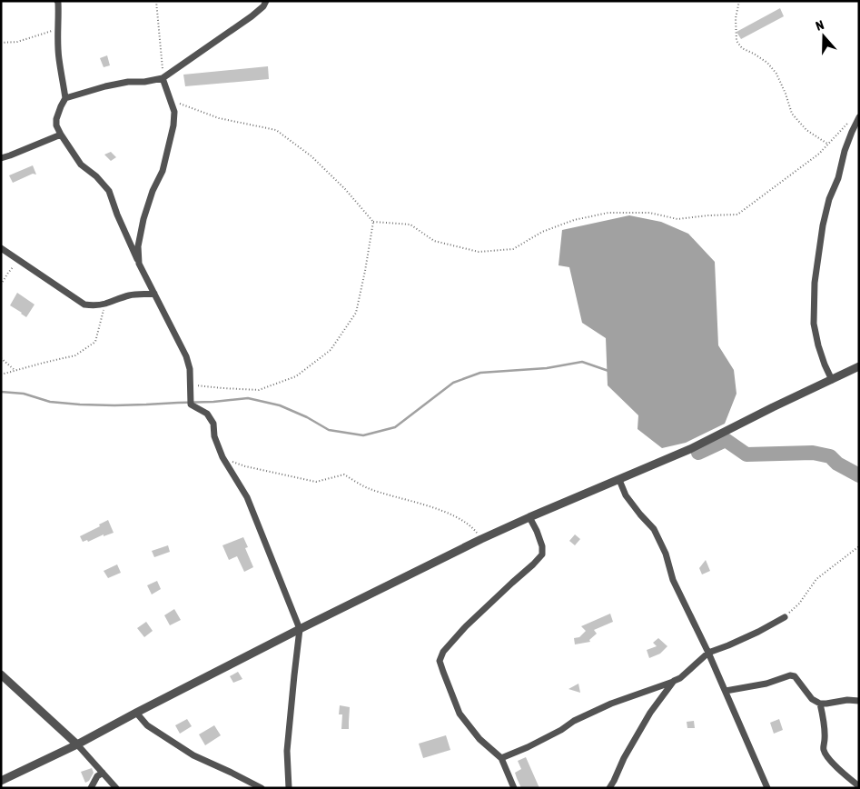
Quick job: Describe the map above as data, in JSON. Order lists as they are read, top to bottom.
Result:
{
  "north": "top"
}
